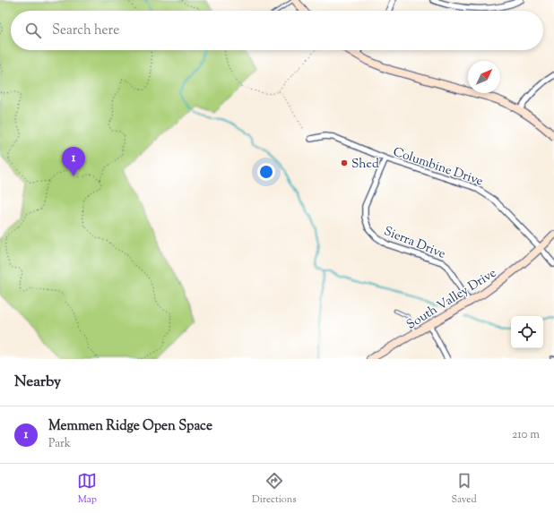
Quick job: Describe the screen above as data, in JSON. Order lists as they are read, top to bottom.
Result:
{
  "streets": {
    "street": ["Columbine Drive", "Sierra Drive", "South Valley Drive"]
  },
  "crossings": [
    ["Columbine Drive", "Sierra Drive"],
    ["Columbine Drive", "South Valley Drive"],
    ["Sierra Drive", "South Valley Drive"]
  ],
  "places": ["Shed"],
  "north": "top right",
  "page": {
    "search": "Search here",
    "pins": "1",
    "heading": "Nearby",
    "list": [
      {
        "mark": "1",
        "name": "Memmen Ridge Open Space",
        "note": "Park",
        "value": "210 m"
      }
    ],
    "nav": ["Map", "Directions", "Saved"]
  }
}
